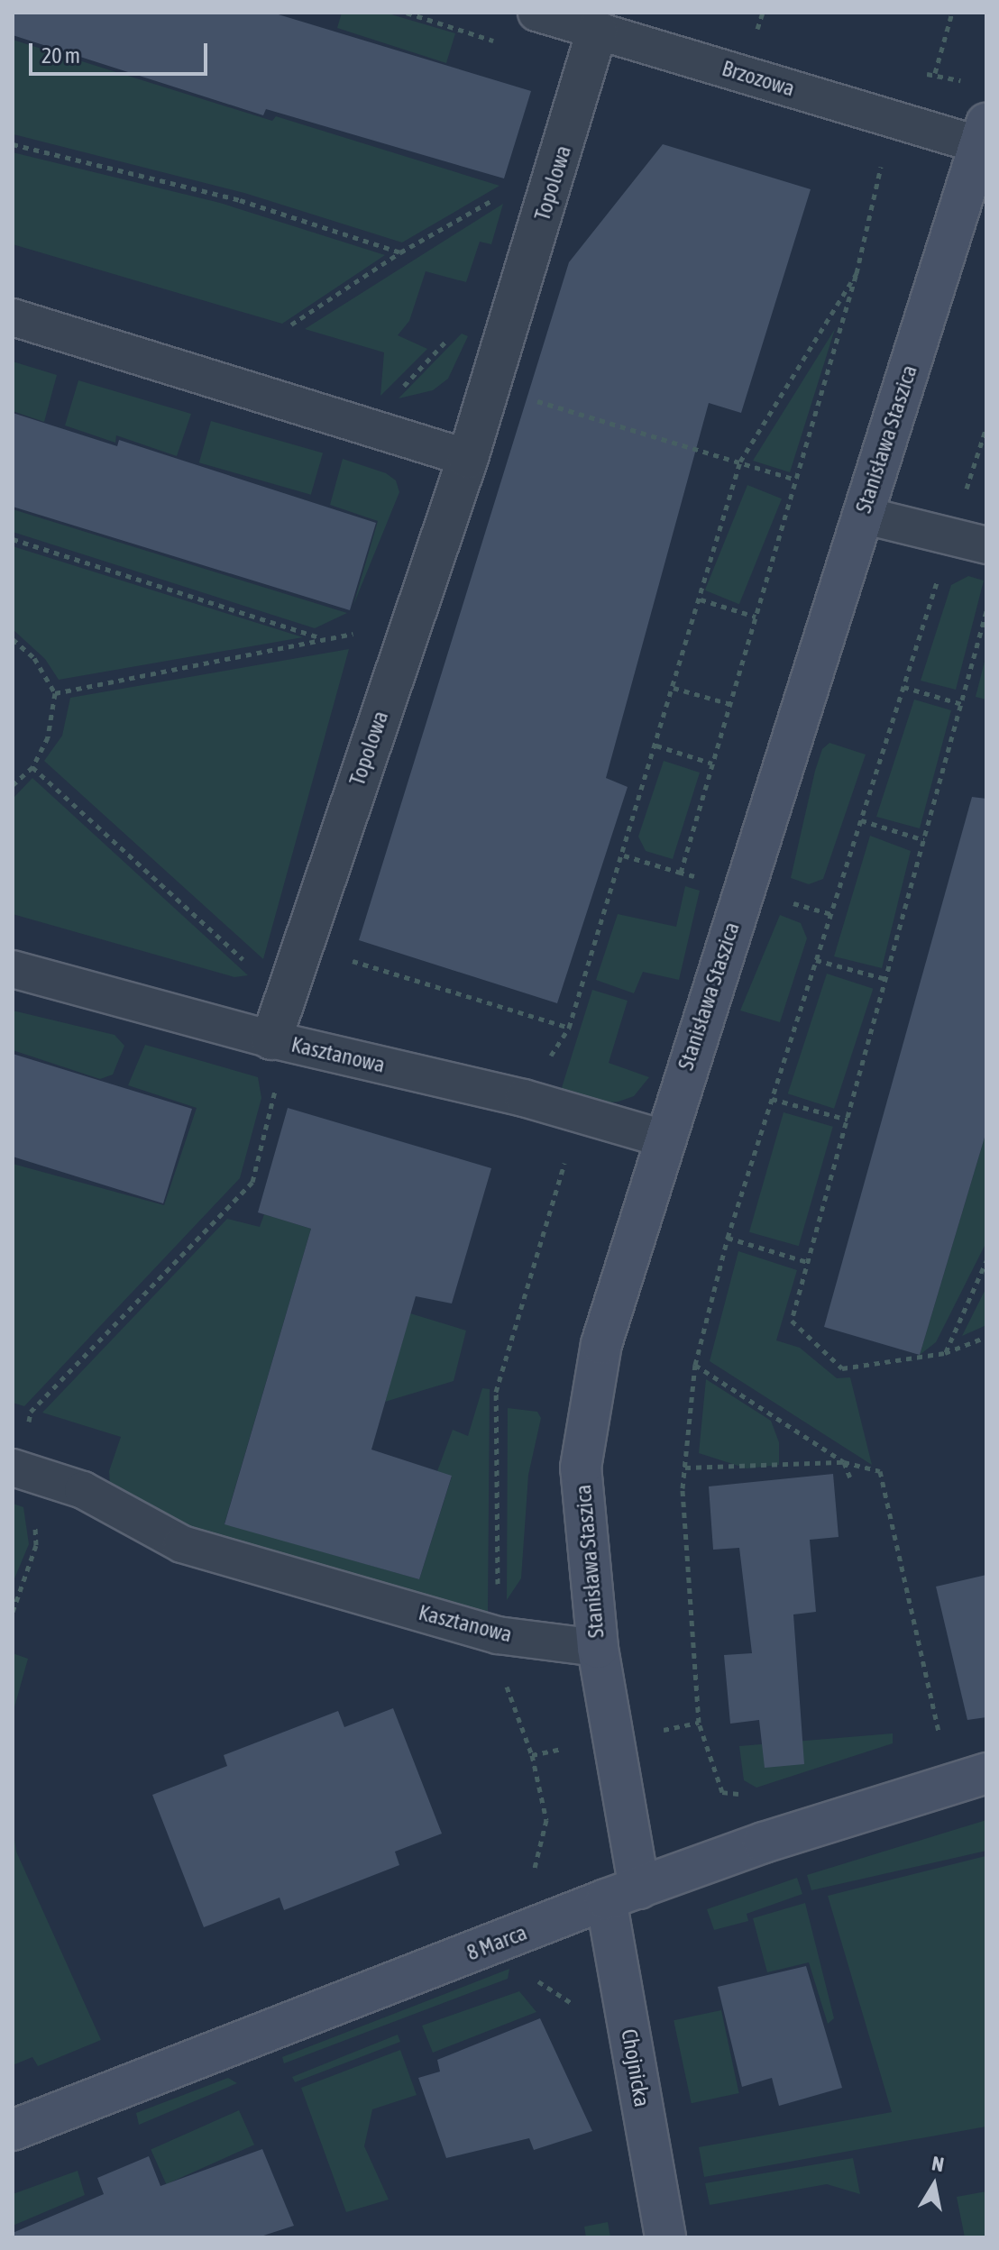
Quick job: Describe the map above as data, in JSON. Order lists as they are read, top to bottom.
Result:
{
  "streets": {
    "street": [
      "Topolowa",
      "Stanisława Staszica",
      "8 Marca",
      "Chojnicka"
    ],
    "lane": ["Brzozowa", "Kasztanowa"]
  },
  "crossings": [
    ["Brzozowa", "Topolowa"],
    ["Brzozowa", "Stanisława Staszica"],
    ["Topolowa", "Kasztanowa"],
    ["Stanisława Staszica", "Kasztanowa"],
    ["Stanisława Staszica", "8 Marca"],
    ["Stanisława Staszica", "Chojnicka"],
    ["8 Marca", "Chojnicka"]
  ],
  "scale_bar": "20 m",
  "north": "top"
}
